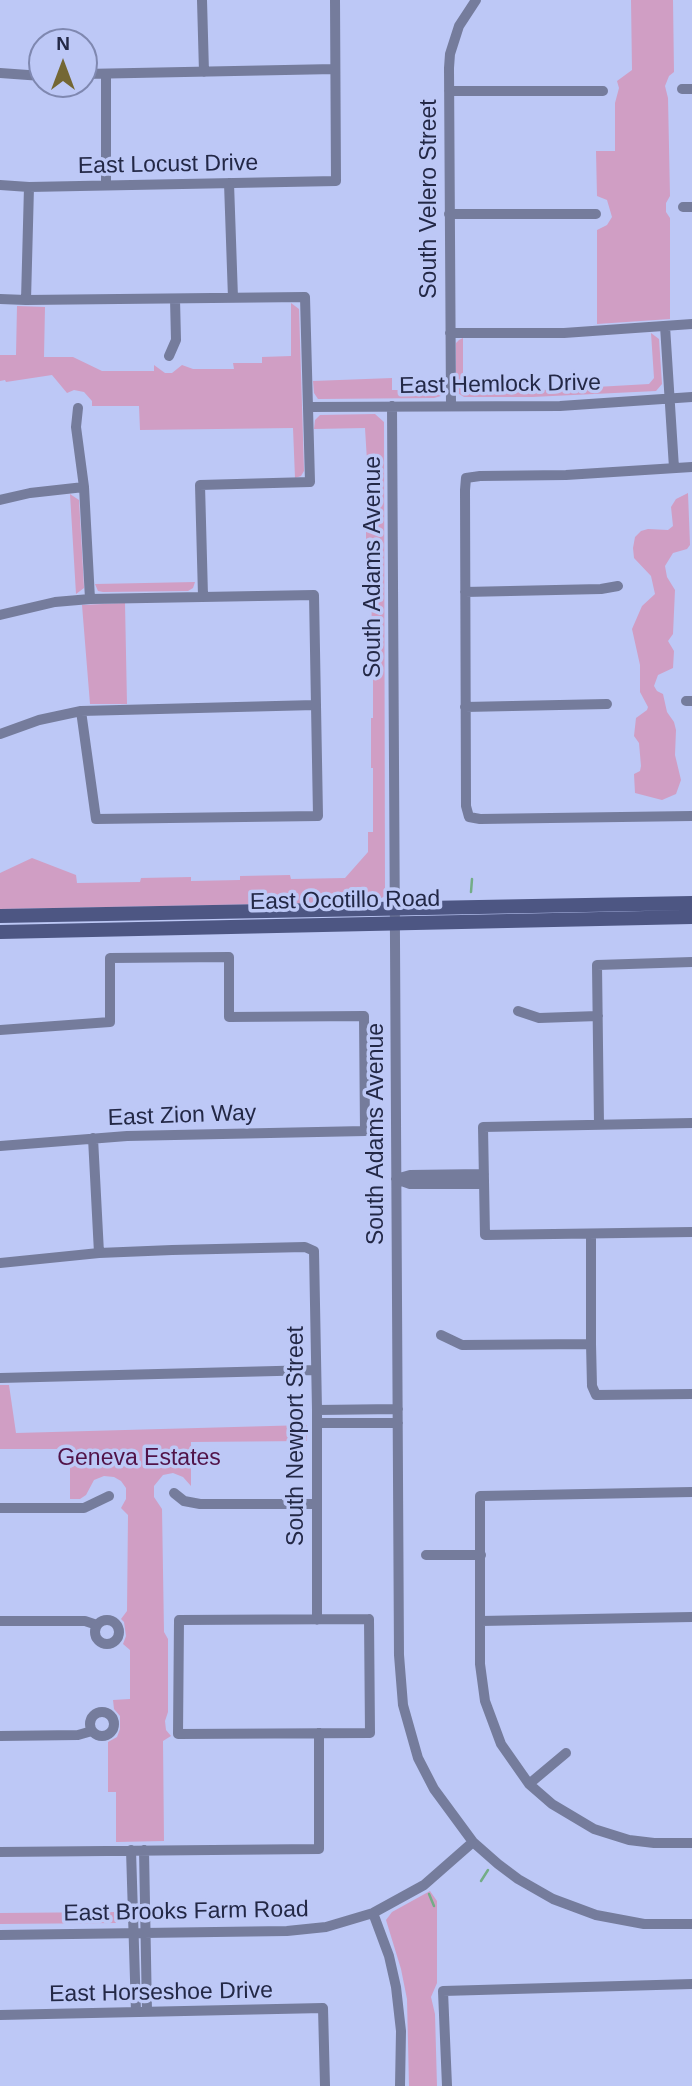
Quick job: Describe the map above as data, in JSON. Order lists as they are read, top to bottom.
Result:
{
  "streets": {
    "main road": ["East Ocotillo Road"],
    "street": [
      "East Locust Drive",
      "South Velero Street",
      "East Hemlock Drive",
      "South Adams Avenue",
      "East Zion Way",
      "South Newport Street",
      "East Brooks Farm Road",
      "East Horseshoe Drive"
    ]
  },
  "crossings": [
    ["South Velero Street", "East Hemlock Drive"],
    ["East Hemlock Drive", "South Adams Avenue"],
    ["South Adams Avenue", "East Ocotillo Road"],
    ["South Adams Avenue", "East Brooks Farm Road"]
  ],
  "parks": ["Geneva Estates"],
  "north": "top"
}
